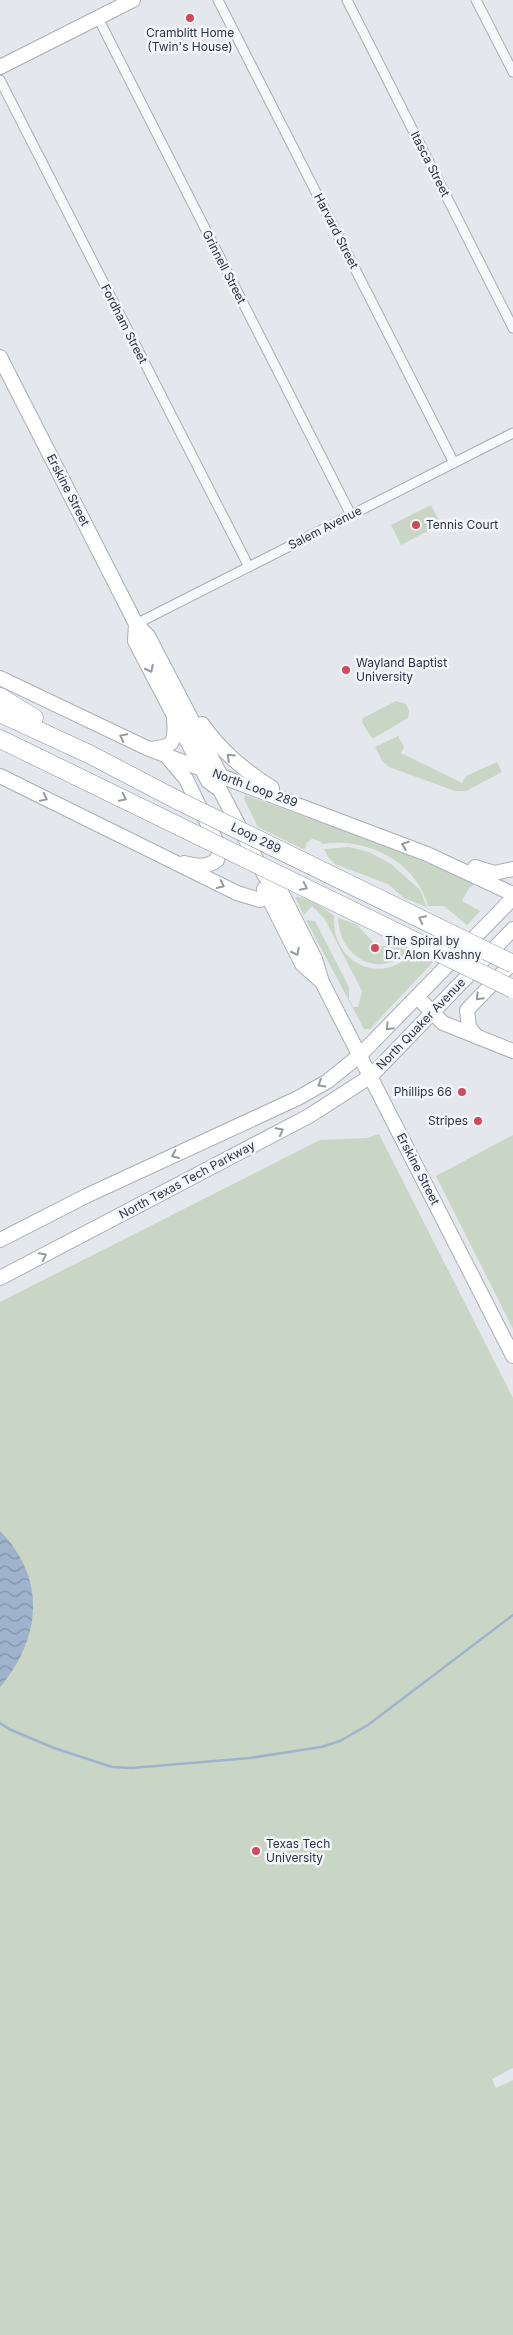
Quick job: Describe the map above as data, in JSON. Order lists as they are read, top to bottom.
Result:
{
  "streets": {
    "highway": ["Loop 289"],
    "main road": [
      "Erskine Street",
      "North Loop 289",
      "North Quaker Avenue",
      "North Texas Tech Parkway"
    ],
    "street": [
      "Itasca Street",
      "Harvard Street",
      "Grinnell Street",
      "Fordham Street",
      "Salem Avenue"
    ]
  },
  "crossings": [
    ["Harvard Street", "Salem Avenue"],
    ["Grinnell Street", "Salem Avenue"],
    ["Fordham Street", "Salem Avenue"],
    ["Erskine Street", "Salem Avenue"],
    ["Erskine Street", "North Loop 289"],
    ["Erskine Street", "North Quaker Avenue"],
    ["Erskine Street", "North Texas Tech Parkway"],
    ["North Loop 289", "North Quaker Avenue"],
    ["North Quaker Avenue", "North Texas Tech Parkway"]
  ],
  "places": [
    "Cramblitt Home (Twin's House)",
    "Tennis Court",
    "Wayland Baptist University",
    "The Spiral by Dr. Alon Kvashny",
    "Phillips 66",
    "Stripes",
    "Texas Tech University"
  ]
}
